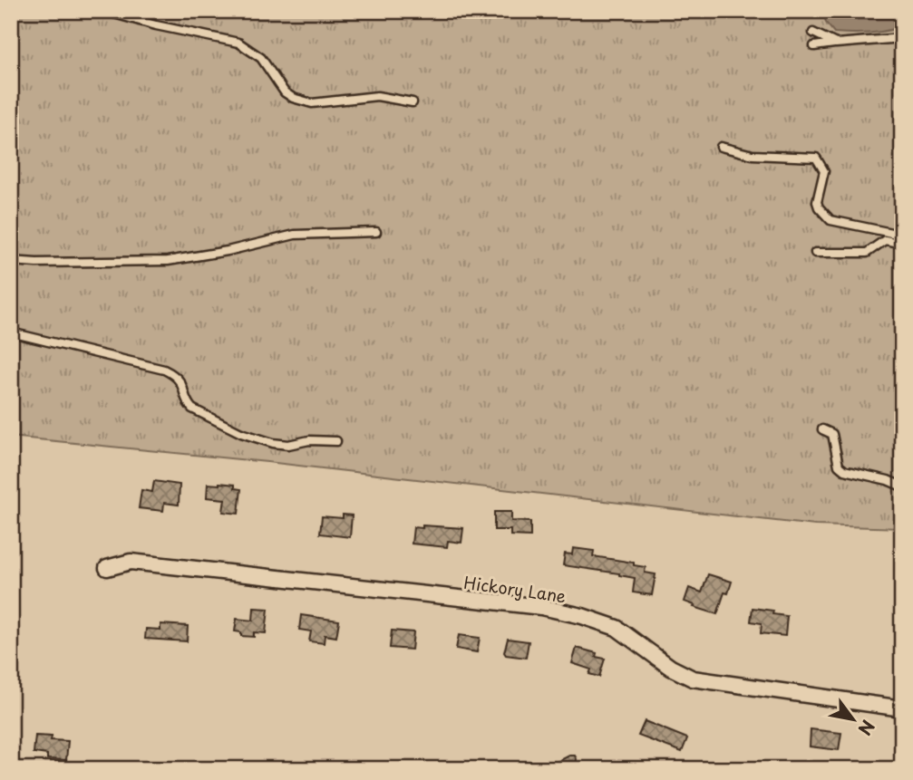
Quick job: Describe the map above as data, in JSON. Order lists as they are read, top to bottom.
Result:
{
  "streets": {
    "street": ["Hickory Lane"]
  },
  "north": "bottom right"
}
